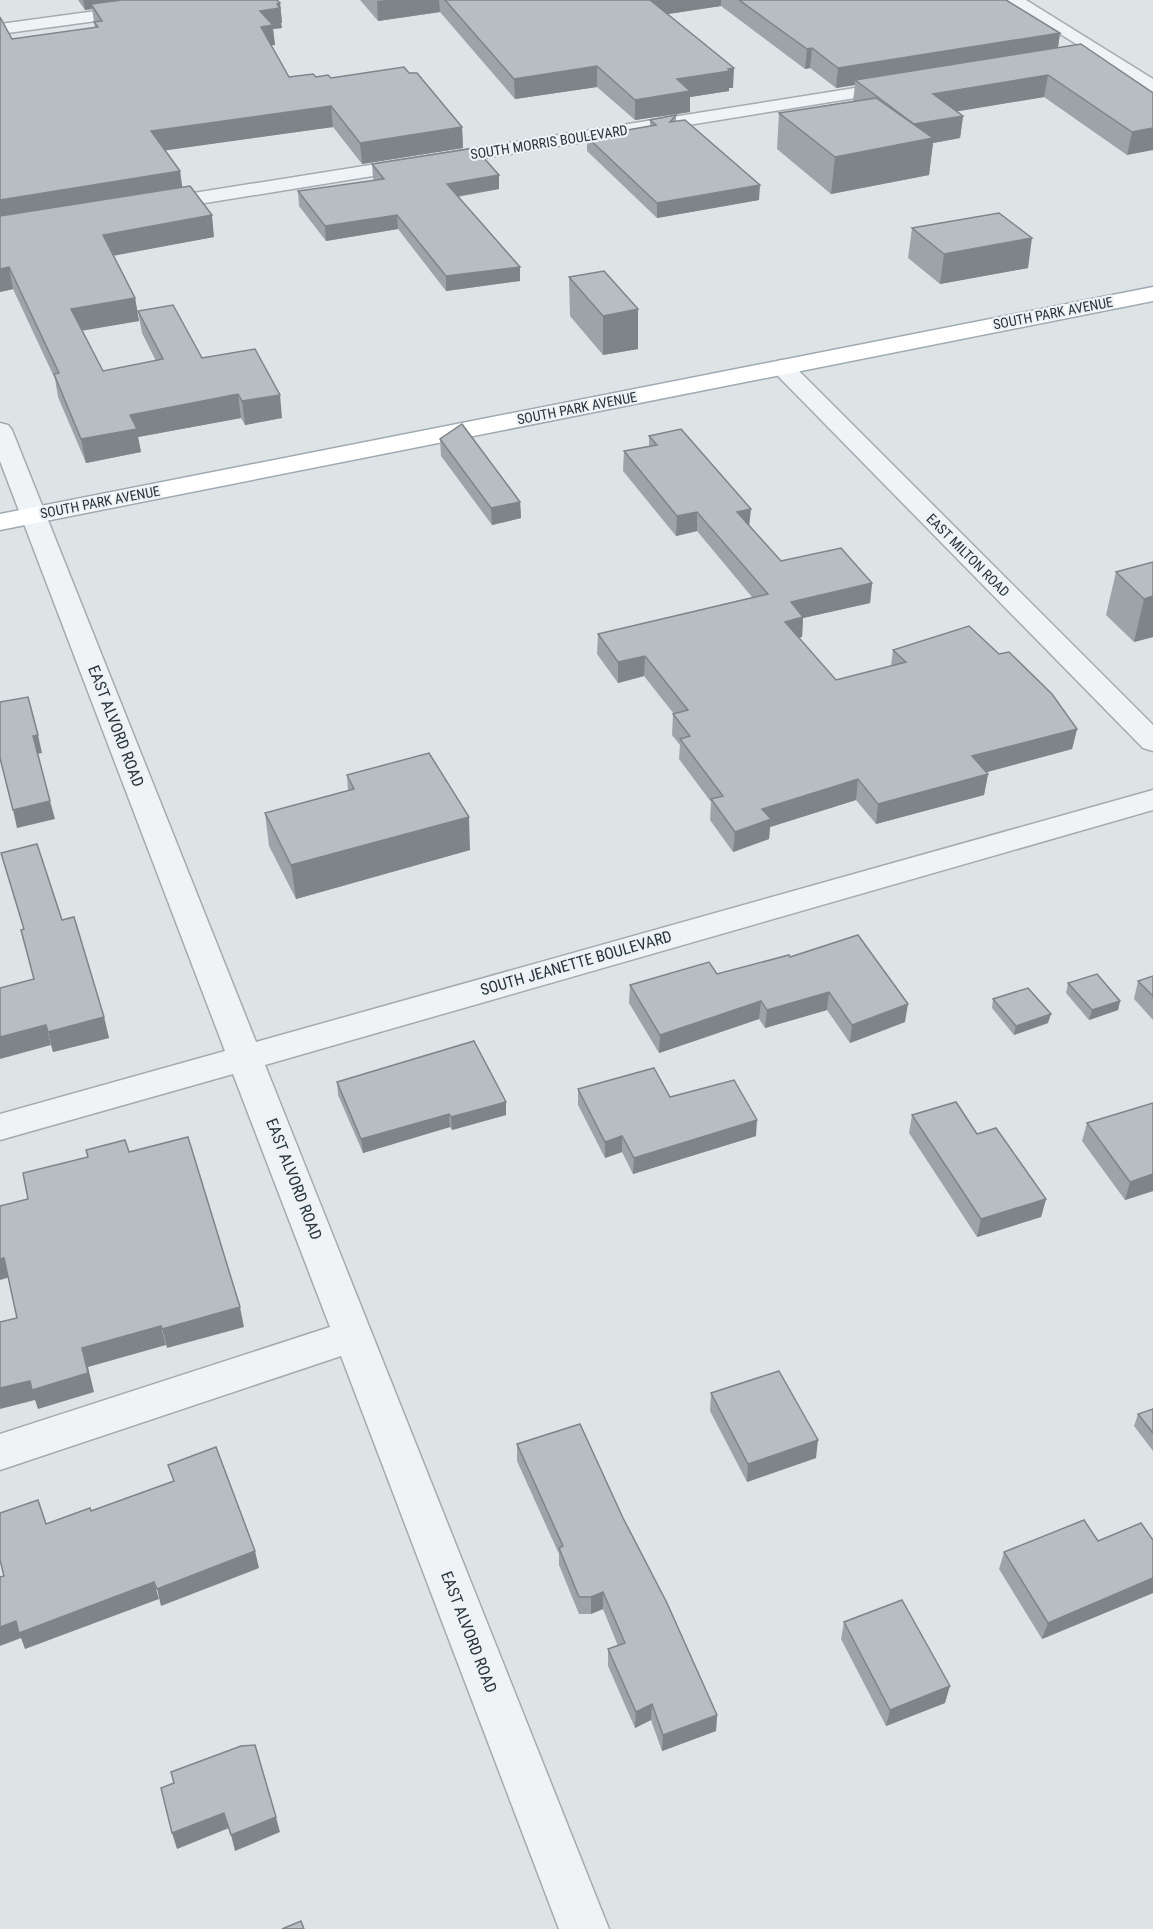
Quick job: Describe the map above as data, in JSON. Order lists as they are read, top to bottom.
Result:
{
  "streets": {
    "main road": ["SOUTH PARK AVENUE"],
    "street": [
      "SOUTH MORRIS BOULEVARD",
      "EAST MILTON ROAD",
      "EAST ALVORD ROAD",
      "SOUTH JEANETTE BOULEVARD"
    ]
  },
  "crossings": [
    ["SOUTH PARK AVENUE", "EAST MILTON ROAD"],
    ["SOUTH PARK AVENUE", "EAST ALVORD ROAD"],
    ["EAST ALVORD ROAD", "SOUTH JEANETTE BOULEVARD"]
  ]
}
